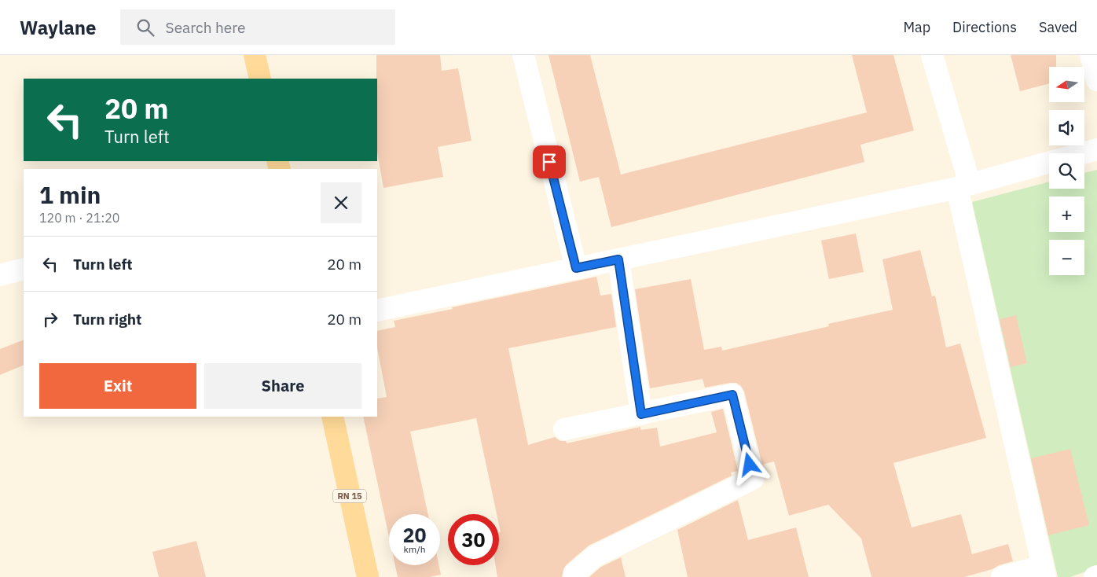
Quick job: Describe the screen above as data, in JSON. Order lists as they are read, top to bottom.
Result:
{
  "streets": {
    "main road": ["RN 15"]
  },
  "north": "left",
  "page": {
    "header": "Waylane",
    "search": "Search here",
    "nav": ["Map", "Directions", "Saved"],
    "map_buttons": ["+", "−"],
    "turn": ["20 m", "Turn left"],
    "heading": ["1 min", "120 m · 21:20"],
    "list": [
      {
        "name": "Turn left",
        "value": "20 m"
      },
      {
        "name": "Turn right",
        "value": "20 m"
      }
    ],
    "buttons": ["Exit", "Share"],
    "speed": "20 km/h",
    "limit": "30"
  }
}
